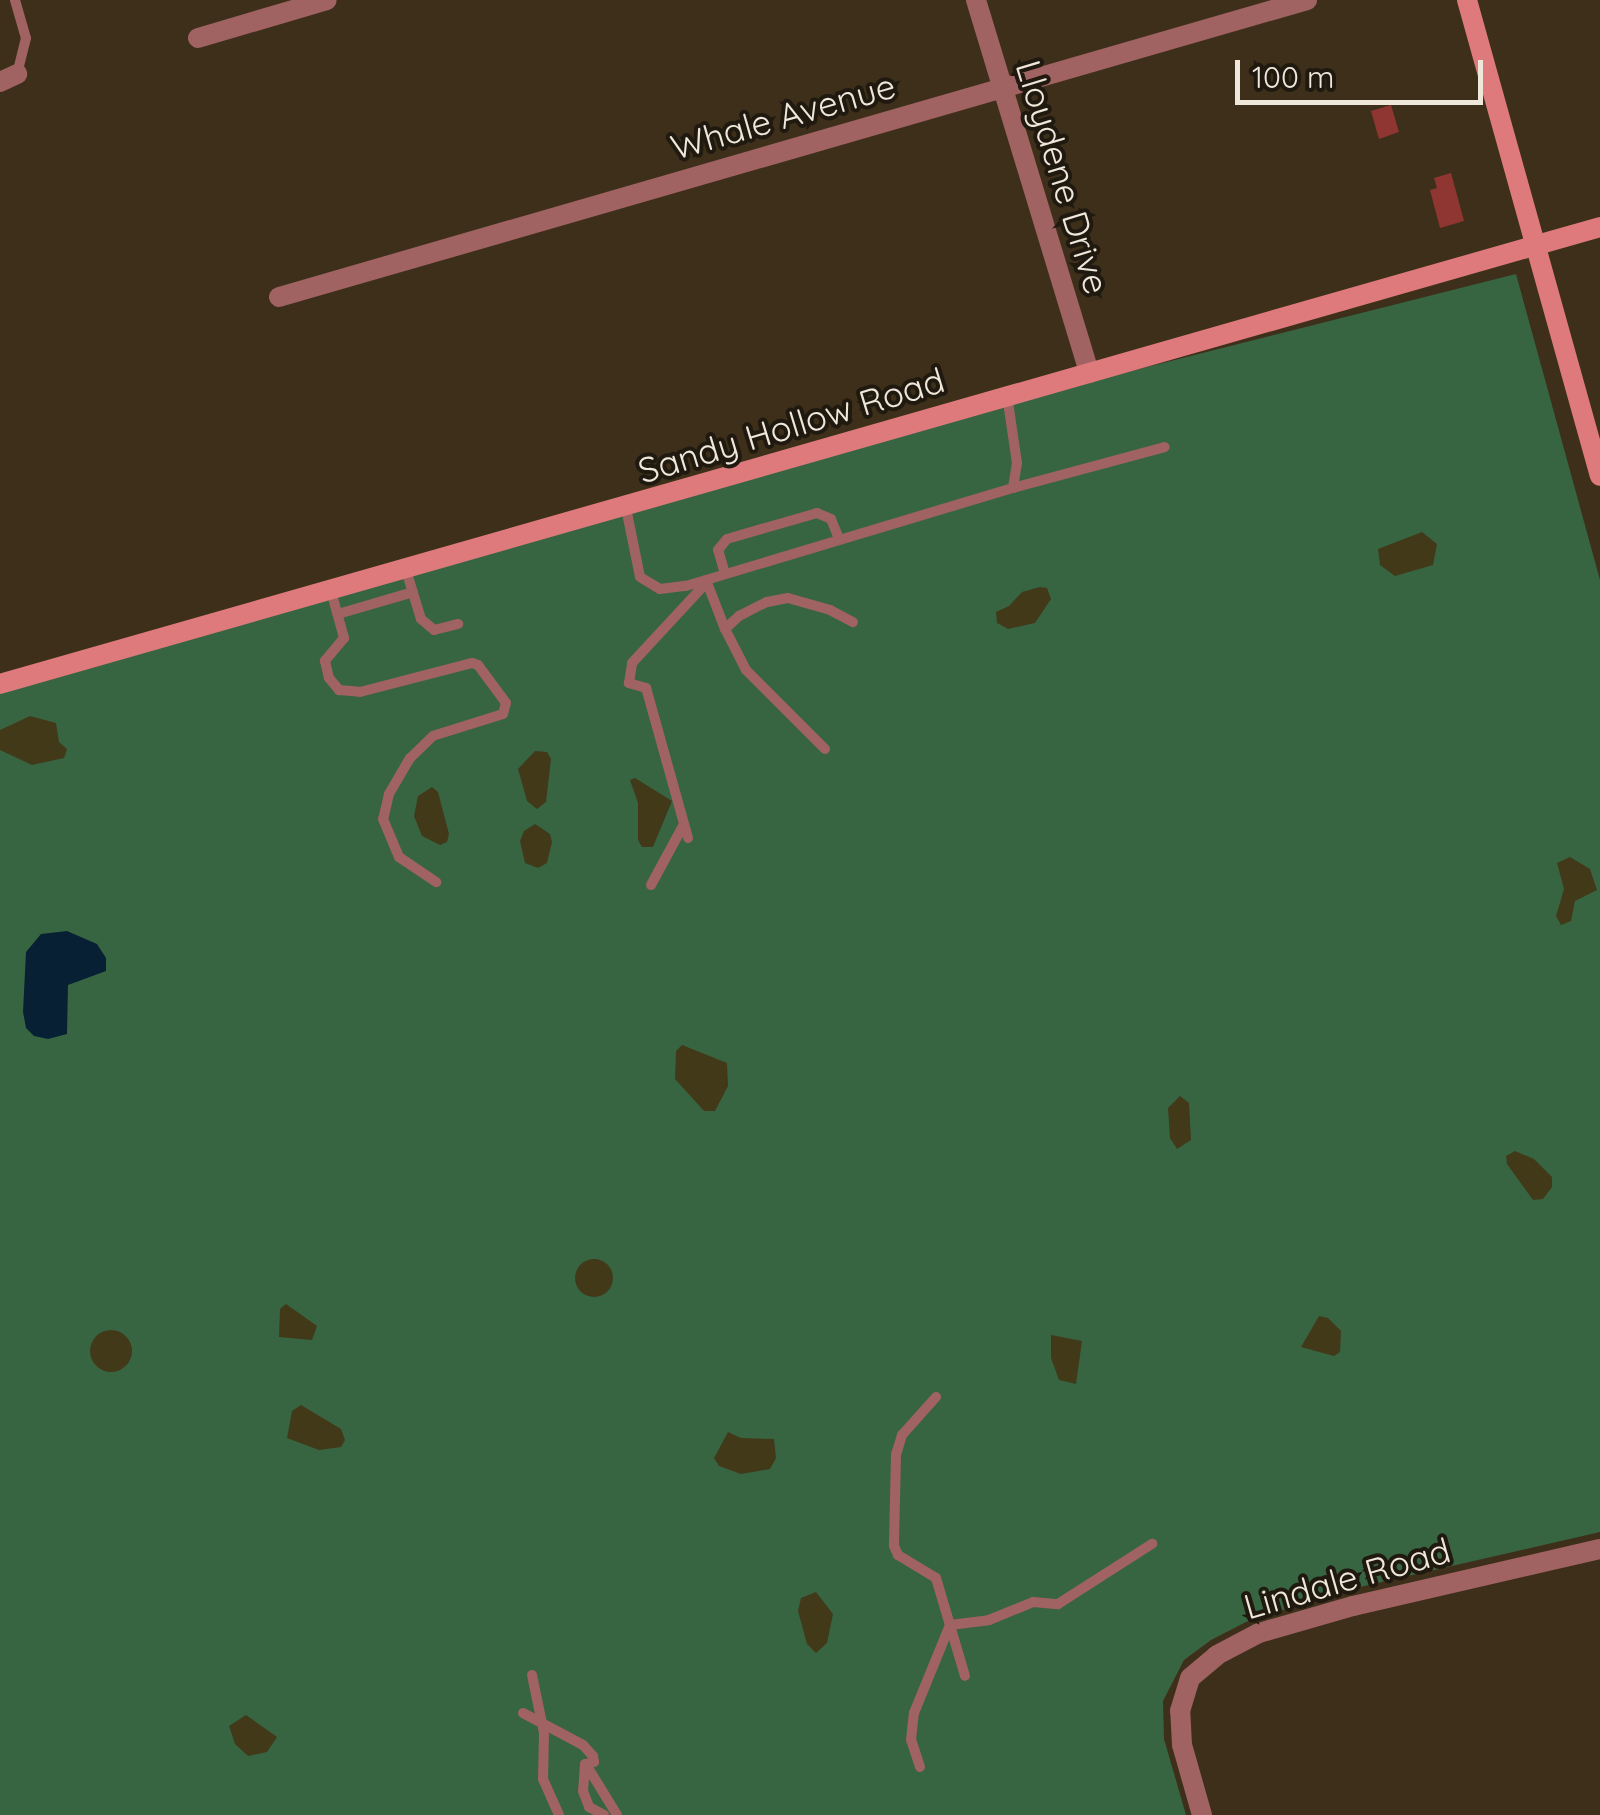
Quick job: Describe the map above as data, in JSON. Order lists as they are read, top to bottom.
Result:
{
  "streets": {
    "street": [
      "Whale Avenue",
      "Lloydene Drive",
      "Sandy Hollow Road",
      "Lindale Road"
    ]
  },
  "crossings": [
    ["Whale Avenue", "Lloydene Drive"],
    ["Lloydene Drive", "Sandy Hollow Road"]
  ],
  "scale_bar": "100 m"
}
